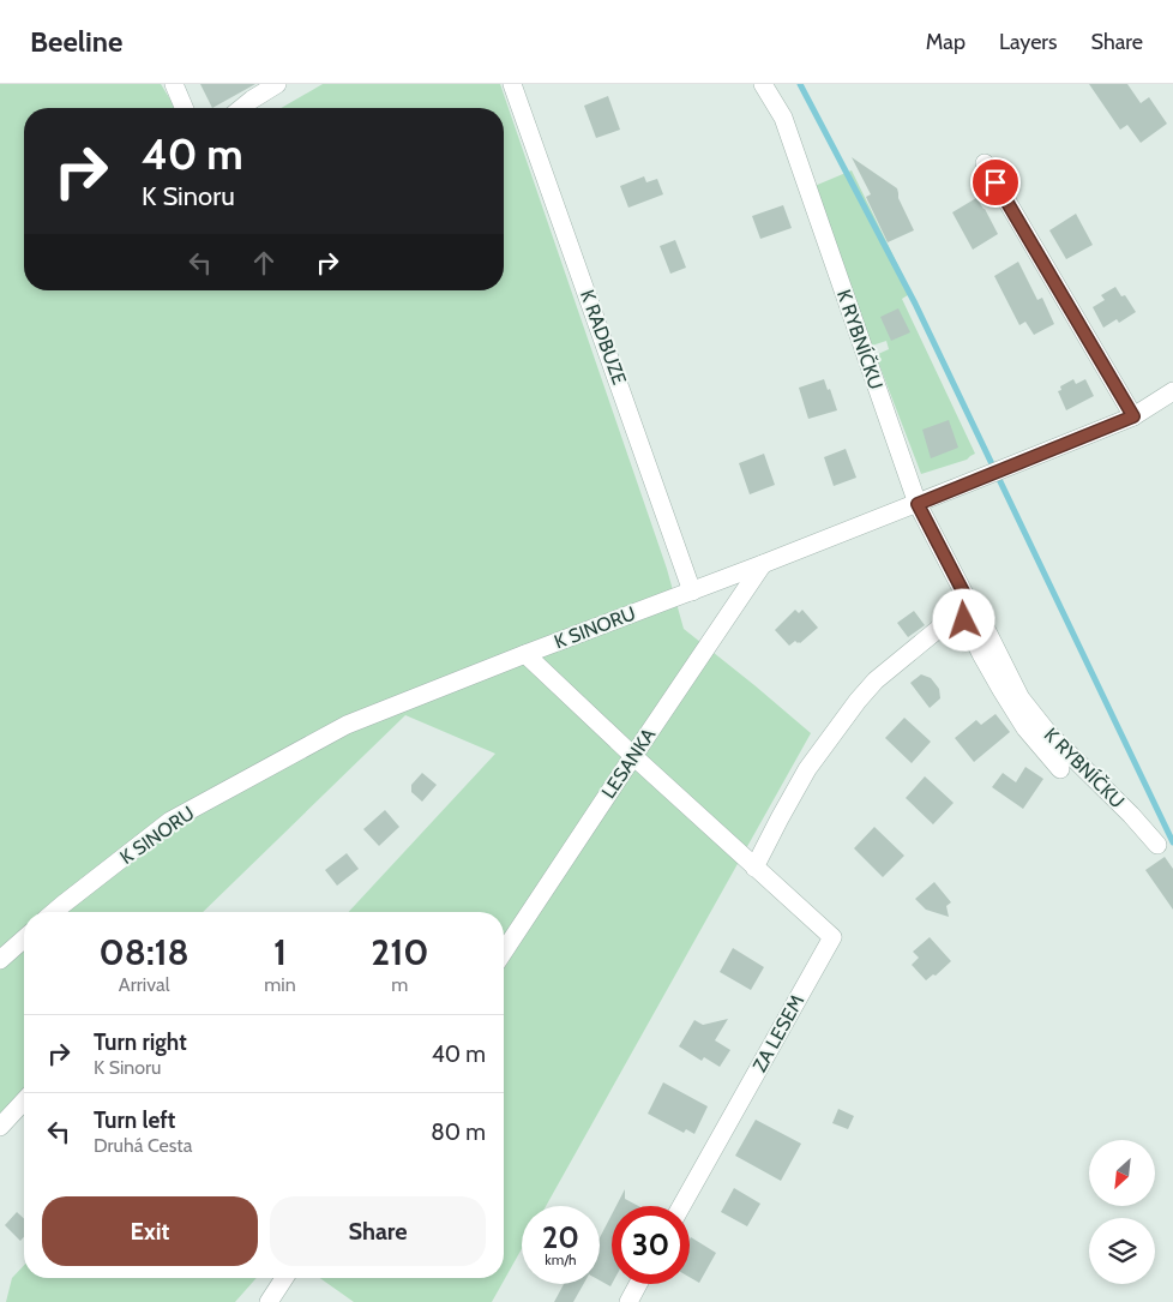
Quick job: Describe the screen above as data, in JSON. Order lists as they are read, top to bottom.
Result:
{
  "streets": {
    "street": [
      "K RADBUZE",
      "K RYBNÍČKU",
      "K SINORU",
      "LESANKA",
      "ZA LESEM"
    ]
  },
  "crossings": [
    ["K RADBUZE", "K SINORU"],
    ["K RYBNÍČKU", "K SINORU"],
    ["K SINORU", "LESANKA"],
    ["K SINORU", "ZA LESEM"],
    ["LESANKA", "ZA LESEM"]
  ],
  "north": "bottom left",
  "page": {
    "header": "Beeline",
    "nav": ["Map", "Layers", "Share"],
    "turn": ["40 m", "K Sinoru"],
    "eta": [
      "08:18",
      "Arrival",
      "1",
      "min",
      "210",
      "m"
    ],
    "list": [
      {
        "name": "Turn right",
        "note": "K Sinoru",
        "value": "40 m"
      },
      {
        "name": "Turn left",
        "note": "Druhá Cesta",
        "value": "80 m"
      }
    ],
    "buttons": ["Exit", "Share"],
    "speed": "20 km/h",
    "limit": "30"
  }
}
